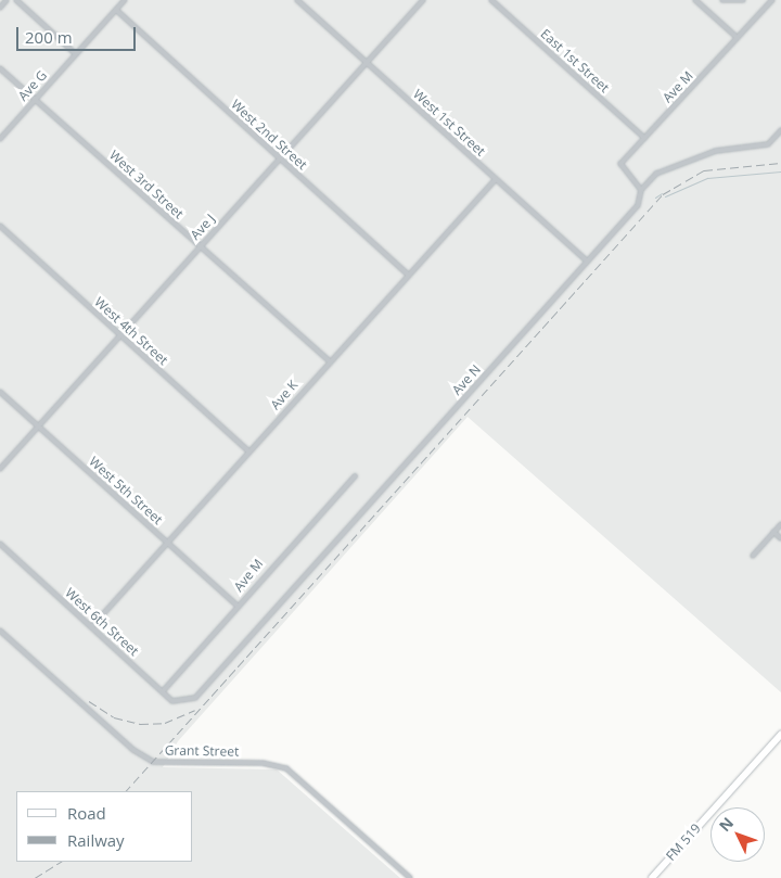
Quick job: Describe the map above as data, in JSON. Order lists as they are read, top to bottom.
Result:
{
  "streets": {
    "main road": ["FM 519"],
    "street": [
      "East 1st Street",
      "Ave G",
      "Ave M",
      "West 1st Street",
      "West 2nd Street",
      "West 3rd Street",
      "Ave J",
      "West 4th Street",
      "Ave N",
      "Ave K",
      "West 5th Street",
      "West 6th Street",
      "Grant Street"
    ]
  },
  "crossings": [
    ["East 1st Street", "Ave M"],
    ["Ave G", "West 2nd Street"],
    ["Ave G", "West 3rd Street"],
    ["Ave M", "Ave N"],
    ["Ave M", "West 5th Street"],
    ["Ave M", "West 6th Street"],
    ["West 1st Street", "Ave J"],
    ["West 1st Street", "Ave N"],
    ["West 1st Street", "Ave K"],
    ["West 2nd Street", "Ave J"],
    ["West 2nd Street", "Ave K"],
    ["West 3rd Street", "Ave J"],
    ["West 3rd Street", "Ave K"],
    ["Ave J", "West 4th Street"],
    ["Ave J", "West 5th Street"],
    ["West 4th Street", "Ave K"],
    ["Ave N", "West 6th Street"],
    ["Ave K", "West 5th Street"],
    ["Ave K", "West 6th Street"]
  ],
  "legend": ["Road", "Railway"],
  "scale_bar": "200 m",
  "north": "top left"
}
